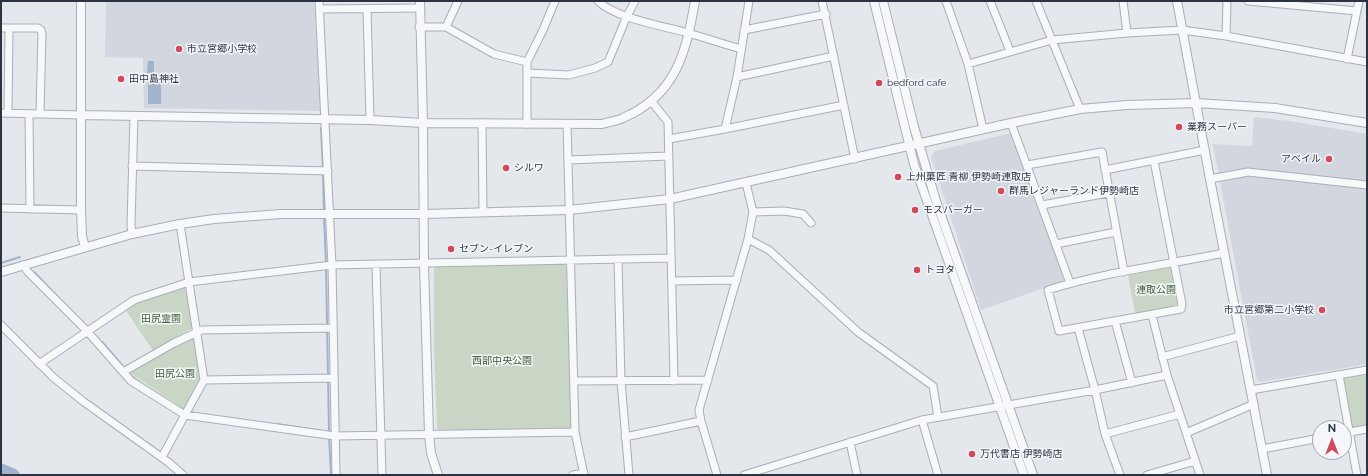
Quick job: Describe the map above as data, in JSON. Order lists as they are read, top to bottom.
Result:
{
  "parks": [
    "連取公園",
    "田尻霊園",
    "西部中央公園",
    "田尻公園"
  ],
  "places": [
    "市立宮郷小学校",
    "田中島神社",
    "bedford cafe",
    "業務スーパー",
    "アベイル",
    "シルワ",
    "上州菓匠 青柳 伊勢崎連取店",
    "群馬レジャーランド伊勢崎店",
    "モスバーガー",
    "セブン-イレブン",
    "トヨタ",
    "市立宮郷第二小学校",
    "万代書店 伊勢崎店"
  ],
  "north": "top"
}
